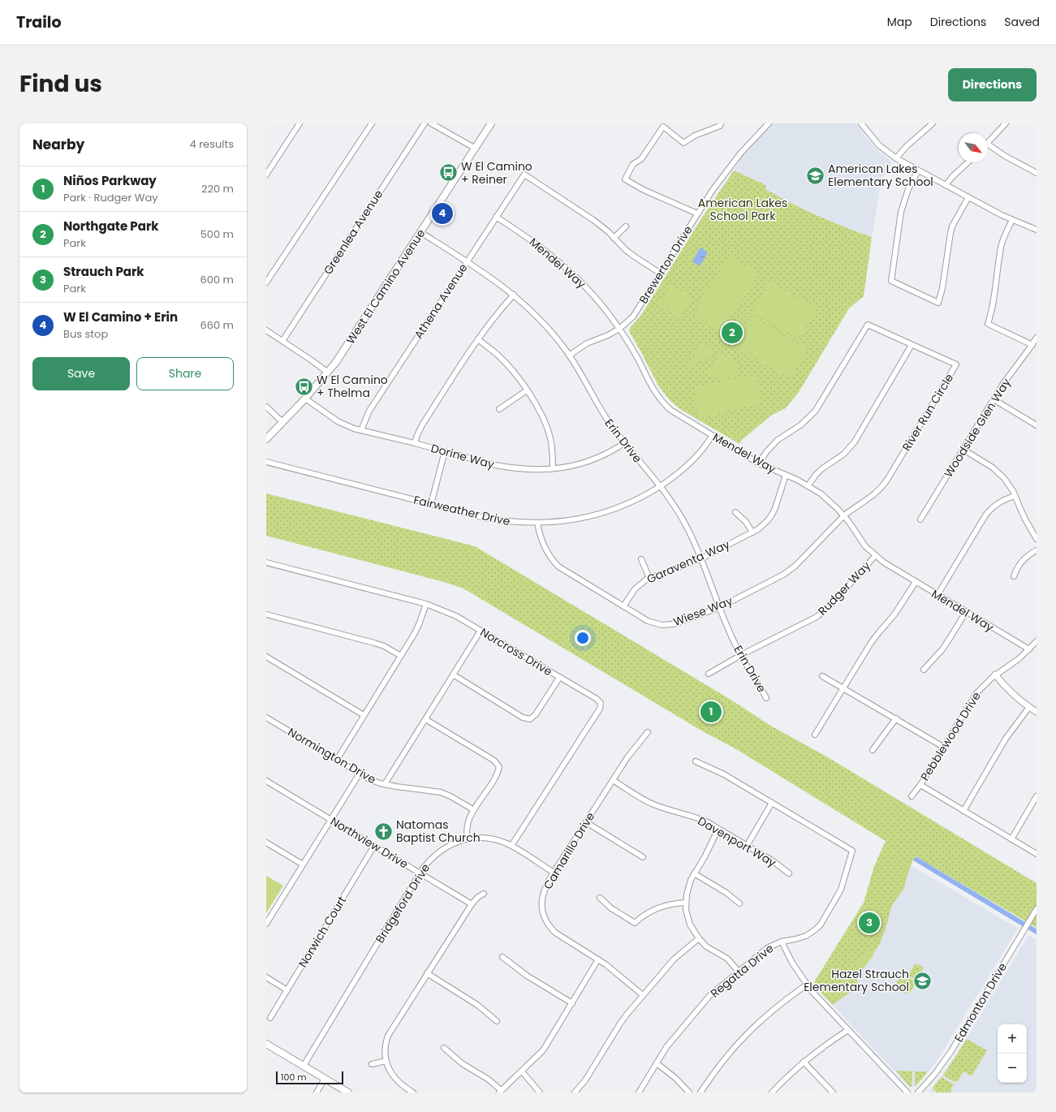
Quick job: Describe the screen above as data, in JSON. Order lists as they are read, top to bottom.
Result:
{
  "streets": {
    "main road": ["West El Camino Avenue"],
    "street": [
      "Greenlea Avenue",
      "Mendel Way",
      "Brewerton Drive",
      "Athena Avenue",
      "River Run Circle",
      "Woodside Glen Way",
      "Erin Drive",
      "Dorine Way",
      "Fairweather Drive",
      "Garaventa Way",
      "Rudger Way",
      "Wiese Way",
      "Norcross Drive",
      "Pebblewood Drive",
      "Normington Drive",
      "Davenport Way",
      "Northview Drive",
      "Camarillo Drive",
      "Bridgeford Drive",
      "Norwich Court",
      "Regatta Drive",
      "Edmonton Drive"
    ]
  },
  "crossings": [
    ["Mendel Way", "Brewerton Drive"],
    ["Mendel Way", "Athena Avenue"],
    ["Mendel Way", "River Run Circle"],
    ["Mendel Way", "Fairweather Drive"],
    ["Mendel Way", "Garaventa Way"],
    ["Mendel Way", "Rudger Way"],
    ["Mendel Way", "Wiese Way"],
    ["Mendel Way", "Pebblewood Drive"],
    ["Brewerton Drive", "Erin Drive"],
    ["West El Camino Avenue", "Erin Drive"],
    ["West El Camino Avenue", "Dorine Way"],
    ["Athena Avenue", "Erin Drive"],
    ["Athena Avenue", "Dorine Way"],
    ["River Run Circle", "Wiese Way"],
    ["Erin Drive", "Dorine Way"],
    ["Erin Drive", "Fairweather Drive"],
    ["Erin Drive", "Garaventa Way"],
    ["Erin Drive", "Rudger Way"],
    ["Erin Drive", "Wiese Way"],
    ["Fairweather Drive", "Wiese Way"],
    ["Garaventa Way", "Wiese Way"],
    ["Norcross Drive", "Bridgeford Drive"],
    ["Davenport Way", "Camarillo Drive"],
    ["Northview Drive", "Bridgeford Drive"],
    ["Northview Drive", "Norwich Court"],
    ["Camarillo Drive", "Bridgeford Drive"]
  ],
  "parks": ["American Lakes School Park"],
  "places": {
    "bus stop": ["W El Camino + Reiner", "W El Camino + Thelma"],
    "school or university": ["American Lakes Elementary School", "Hazel Strauch Elementary School"],
    "church": ["Natomas Baptist Church"]
  },
  "scale_bar": "100 m",
  "north": "bottom right",
  "page": {
    "header": "Trailo",
    "nav": ["Map", "Directions", "Saved"],
    "title": "Find us",
    "buttons": [
      "Directions",
      ["Save", "Share"]
    ],
    "heading": ["Nearby", "4 results"],
    "list": [
      {
        "mark": "1",
        "name": "Niños Parkway",
        "note": "Park · Rudger Way",
        "value": "220 m"
      },
      {
        "mark": "2",
        "name": "Northgate Park",
        "note": "Park",
        "value": "500 m"
      },
      {
        "mark": "3",
        "name": "Strauch Park",
        "note": "Park",
        "value": "600 m"
      },
      {
        "mark": "4",
        "name": "W El Camino + Erin",
        "note": "Bus stop",
        "value": "660 m"
      }
    ],
    "pins": [
      "4",
      "2",
      "1",
      "3"
    ],
    "map_buttons": ["+", "−"],
    "scale": "100 m"
  }
}
